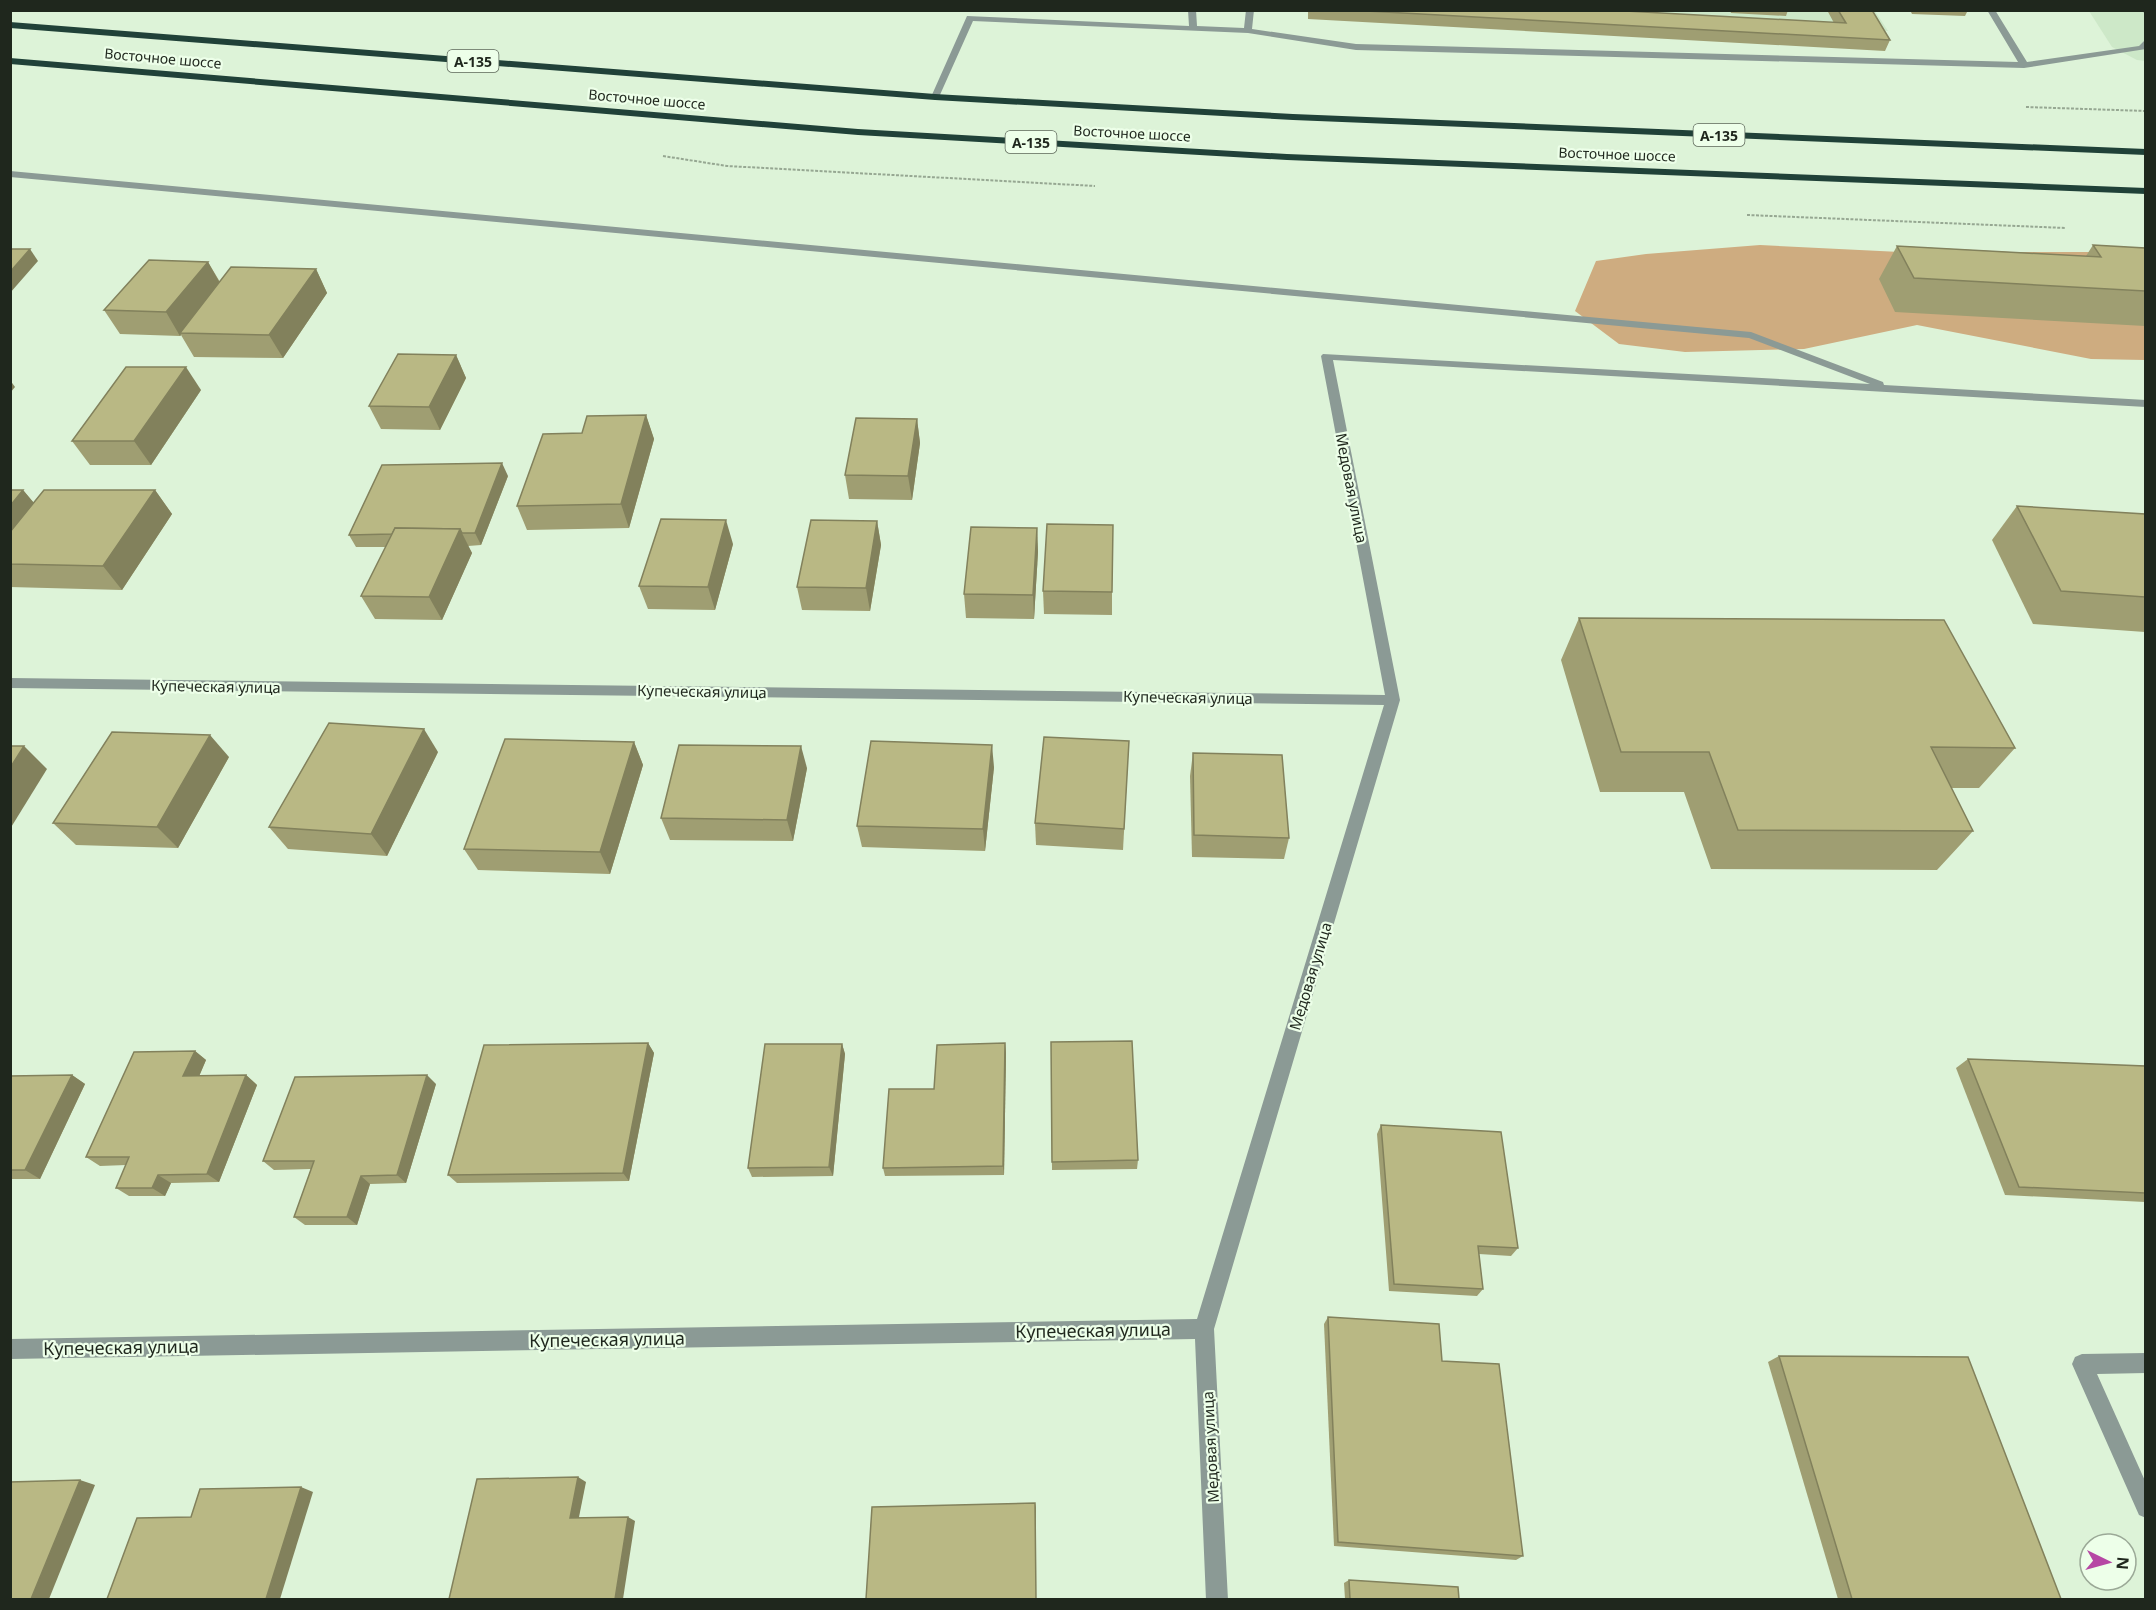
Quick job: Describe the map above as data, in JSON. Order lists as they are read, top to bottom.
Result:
{
  "streets": {
    "highway": ["Восточное шоссе", "А-135"],
    "street": ["Медовая улица", "Купеческая улица"]
  },
  "crossings": [
    ["Медовая улица", "Купеческая улица"]
  ],
  "north": "right"
}
